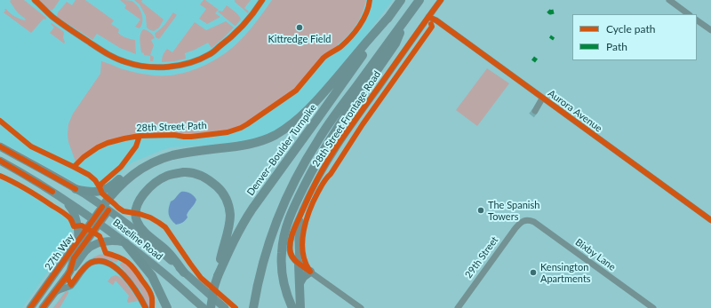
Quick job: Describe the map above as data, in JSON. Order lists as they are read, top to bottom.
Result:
{
  "streets": {
    "highway": ["Denver–Boulder Turnpike"],
    "main road": ["Baseline Road", "27th Way"],
    "street": [
      "Aurora Avenue",
      "28th Street Frontage Road",
      "Bixby Lane",
      "29th Street"
    ],
    "cycle path": ["28th Street Path"]
  },
  "crossings": [
    ["Aurora Avenue", "28th Street Frontage Road"],
    ["Baseline Road", "27th Way"],
    ["Bixby Lane", "29th Street"]
  ],
  "places": ["Kittredge Field", "The Spanish Towers", "Kensington Apartments"],
  "legend": ["Cycle path", "Path"]
}
